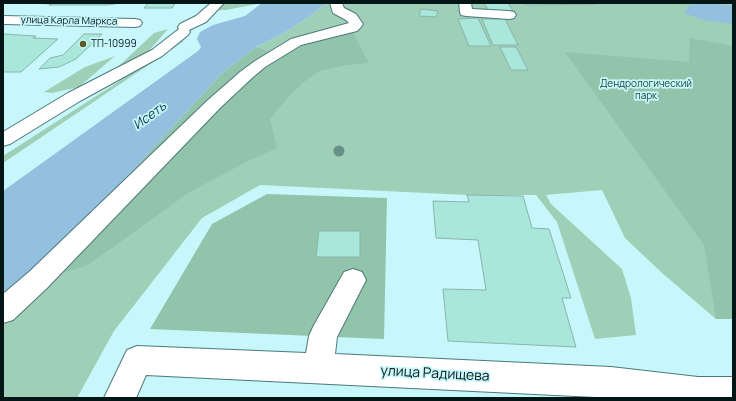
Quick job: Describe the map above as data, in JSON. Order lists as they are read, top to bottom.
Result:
{
  "streets": {
    "street": ["улица Карла Маркса", "улица Радищева"]
  },
  "water": ["Исеть"],
  "parks": ["Дендрологический парк"],
  "places": ["ТП-10999"]
}
